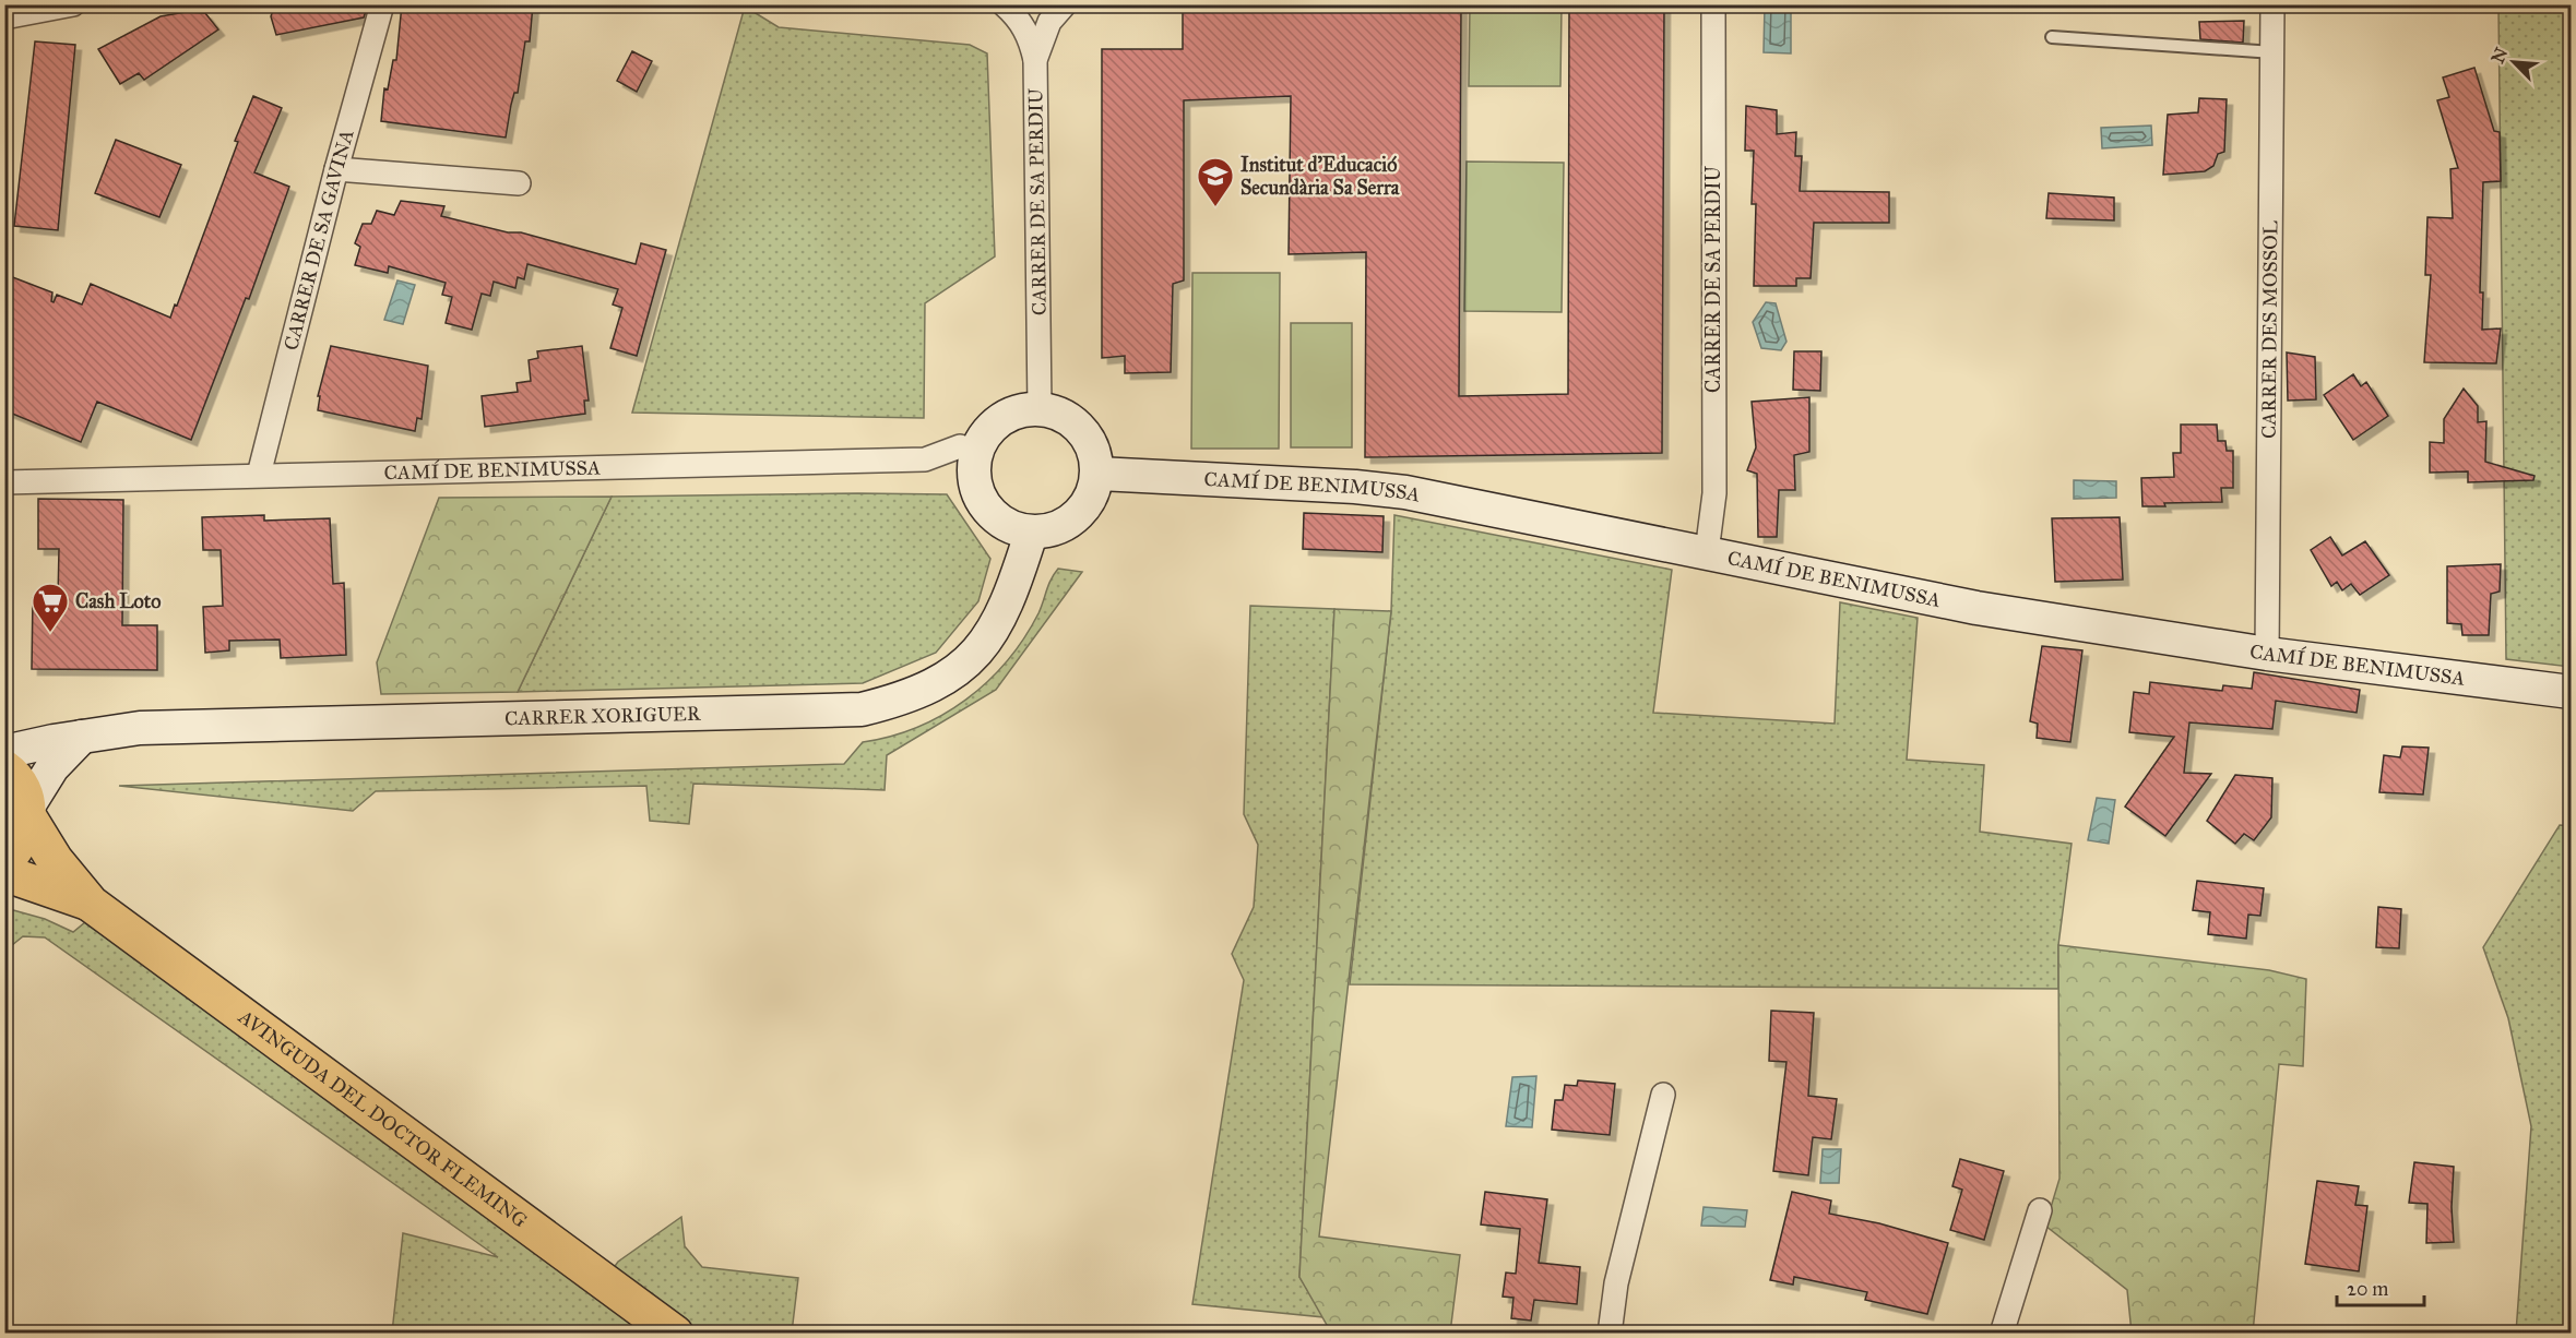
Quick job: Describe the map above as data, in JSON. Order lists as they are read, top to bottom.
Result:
{
  "streets": {
    "main road": ["AVINGUDA DEL DOCTOR FLEMING"],
    "street": [
      "CARRER DE SA PERDIU",
      "CARRER DE SA GAVINA",
      "CARRER DES MOSSOL",
      "CAMÍ DE BENIMUSSA",
      "CARRER XORIGUER"
    ]
  },
  "crossings": [
    ["CARRER DE SA PERDIU", "CAMÍ DE BENIMUSSA"],
    ["CARRER DE SA PERDIU", "CARRER XORIGUER"],
    ["CARRER DE SA GAVINA", "CAMÍ DE BENIMUSSA"],
    ["CARRER DES MOSSOL", "CAMÍ DE BENIMUSSA"],
    ["CAMÍ DE BENIMUSSA", "CARRER XORIGUER"]
  ],
  "places": {
    "school or university": ["Institut d'Educació Secundària Sa Serra"],
    "supermarket": ["Cash Loto"]
  },
  "scale_bar": "20 m",
  "north": "top left"
}
